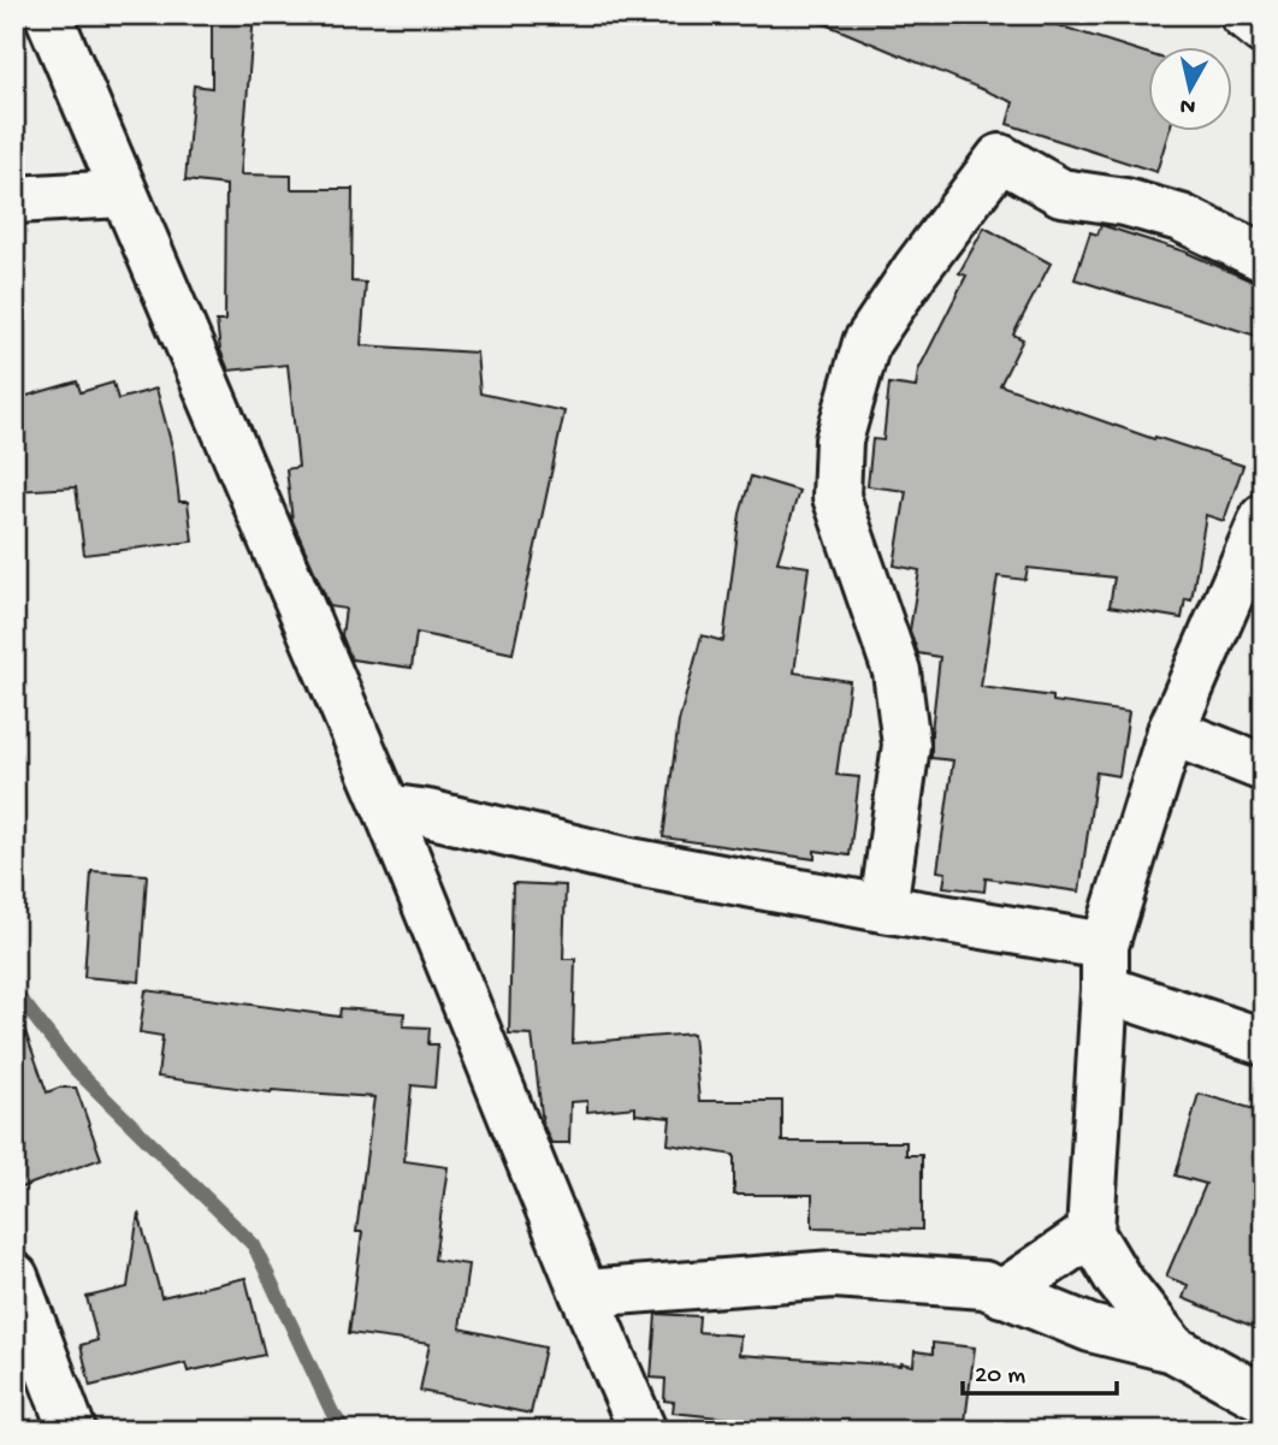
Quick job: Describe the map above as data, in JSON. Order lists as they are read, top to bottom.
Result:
{
  "scale_bar": "20 m",
  "north": "bottom"
}
